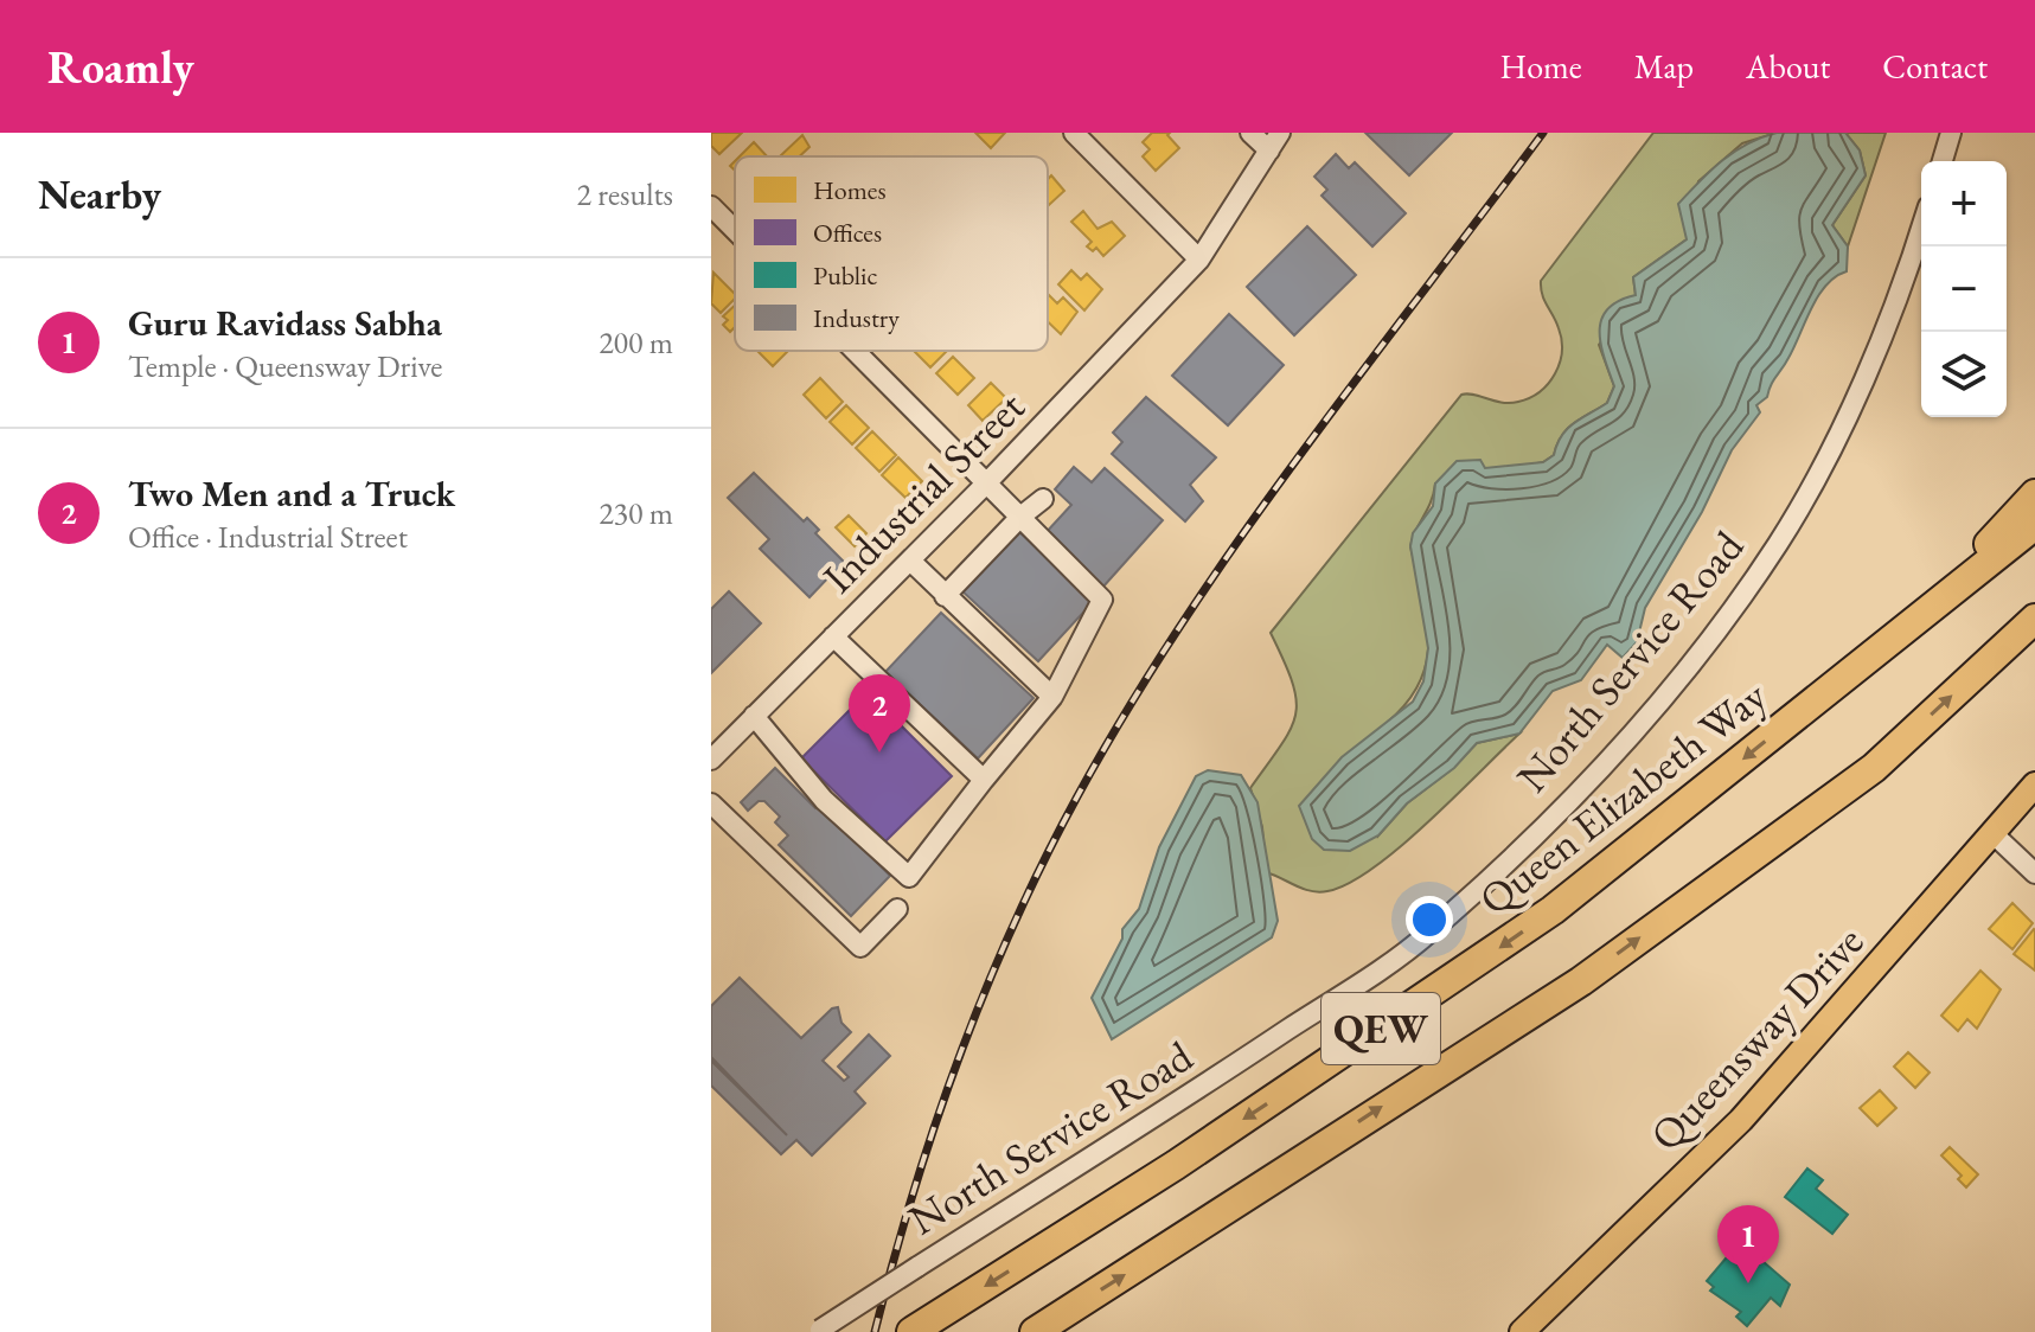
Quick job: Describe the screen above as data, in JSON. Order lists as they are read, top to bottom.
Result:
{
  "streets": {
    "highway": ["Queen Elizabeth Way", "QEW"],
    "main road": ["Queensway Drive"],
    "street": ["Industrial Street", "North Service Road"]
  },
  "legend": [
    "Homes",
    "Offices",
    "Public",
    "Industry"
  ],
  "page": {
    "header": "Roamly",
    "nav": [
      "Home",
      "Map",
      "About",
      "Contact"
    ],
    "heading": ["Nearby", "2 results"],
    "map_buttons": ["+", "−"],
    "list": [
      {
        "mark": "1",
        "name": "Guru Ravidass Sabha",
        "note": "Temple · Queensway Drive",
        "value": "200 m"
      },
      {
        "mark": "2",
        "name": "Two Men and a Truck",
        "note": "Office · Industrial Street",
        "value": "230 m"
      }
    ],
    "pins": ["2", "1"]
  }
}
